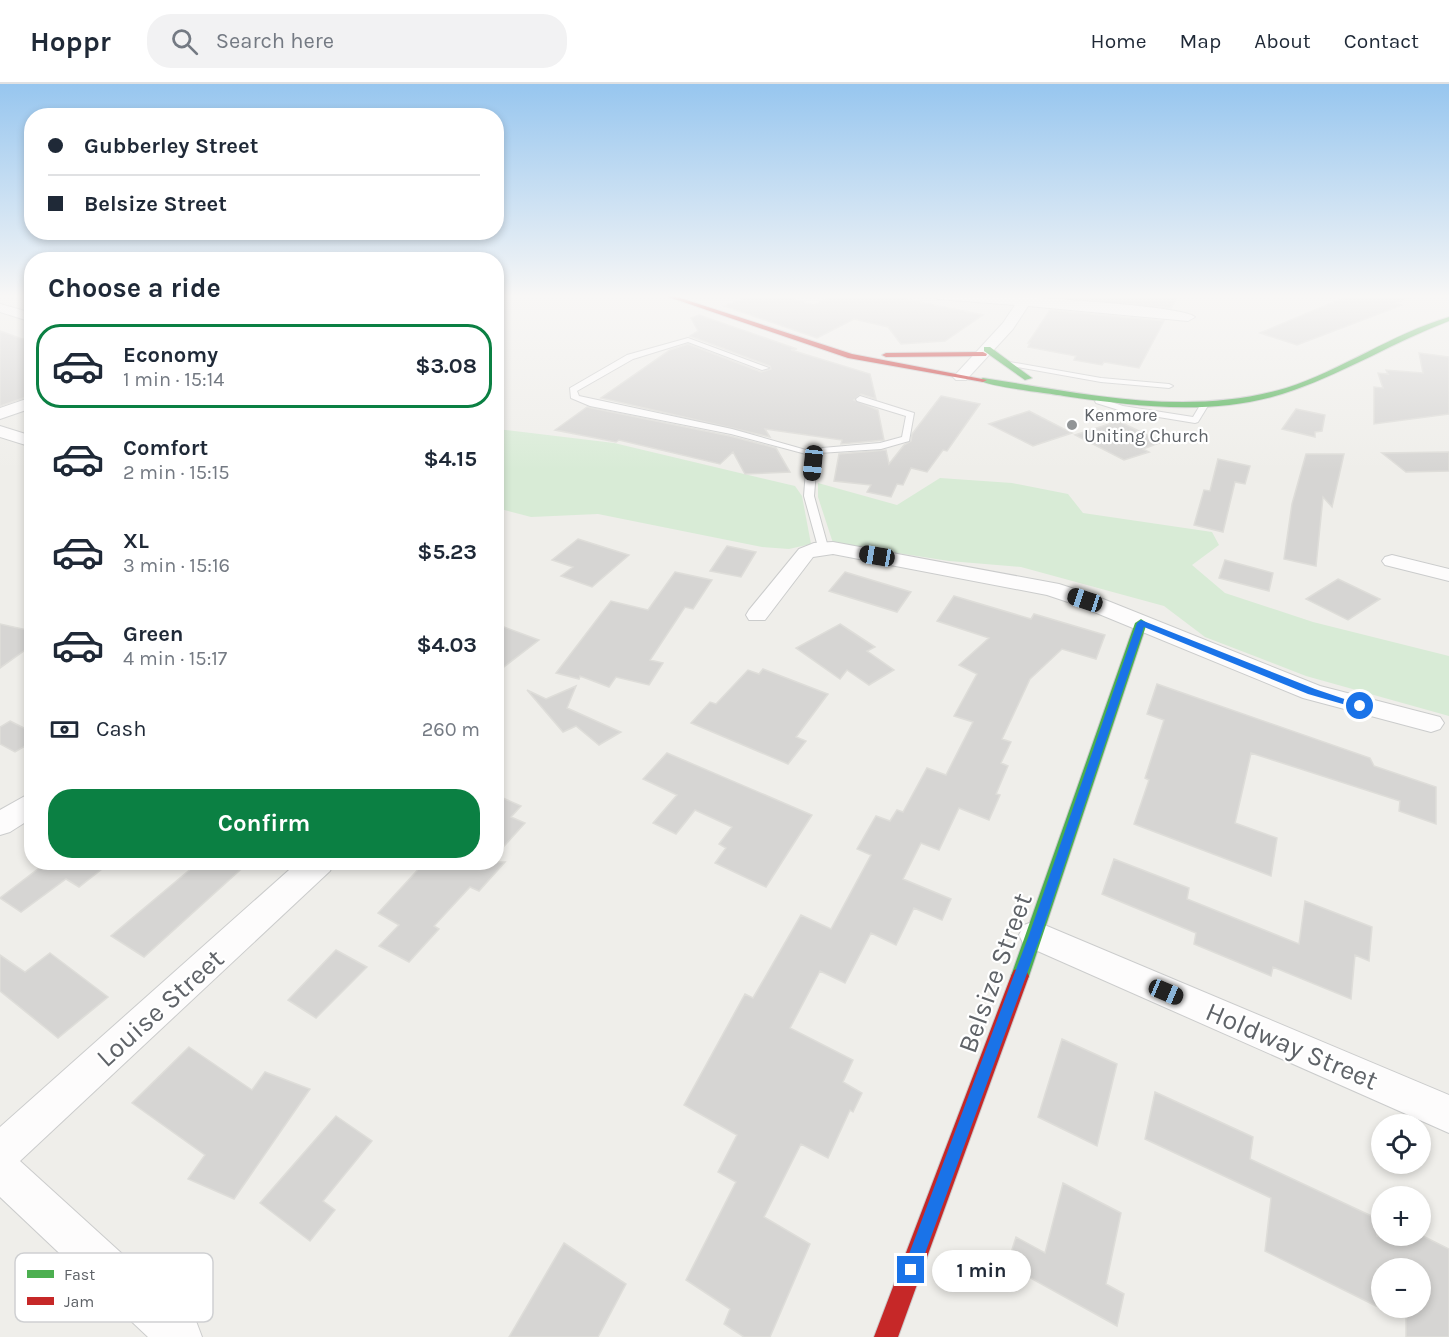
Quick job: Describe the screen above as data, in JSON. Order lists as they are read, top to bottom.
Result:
{
  "streets": {
    "main road": ["Belsize Street"],
    "street": ["Louise Street", "Holdway Street"]
  },
  "crossings": [
    ["Belsize Street", "Holdway Street"]
  ],
  "places": ["Kenmore Uniting Church"],
  "legend": ["Fast", "Jam"],
  "page": {
    "header": "Hoppr",
    "search": "Search here",
    "nav": [
      "Home",
      "Map",
      "About",
      "Contact"
    ],
    "banner": ["Gubberley Street", "Belsize Street"],
    "heading": "Choose a ride",
    "list": [
      {
        "name": "Economy",
        "note": "1 min · 15:14",
        "value": "$3.08"
      },
      {
        "name": "Comfort",
        "note": "2 min · 15:15",
        "value": "$4.15"
      },
      {
        "name": "XL",
        "note": "3 min · 15:16",
        "value": "$5.23"
      },
      {
        "name": "Green",
        "note": "4 min · 15:17",
        "value": "$4.03"
      }
    ],
    "pay": ["Cash", "260 m"],
    "buttons": "Confirm",
    "map_buttons": ["+", "−"],
    "bubble": "1 min"
  }
}
